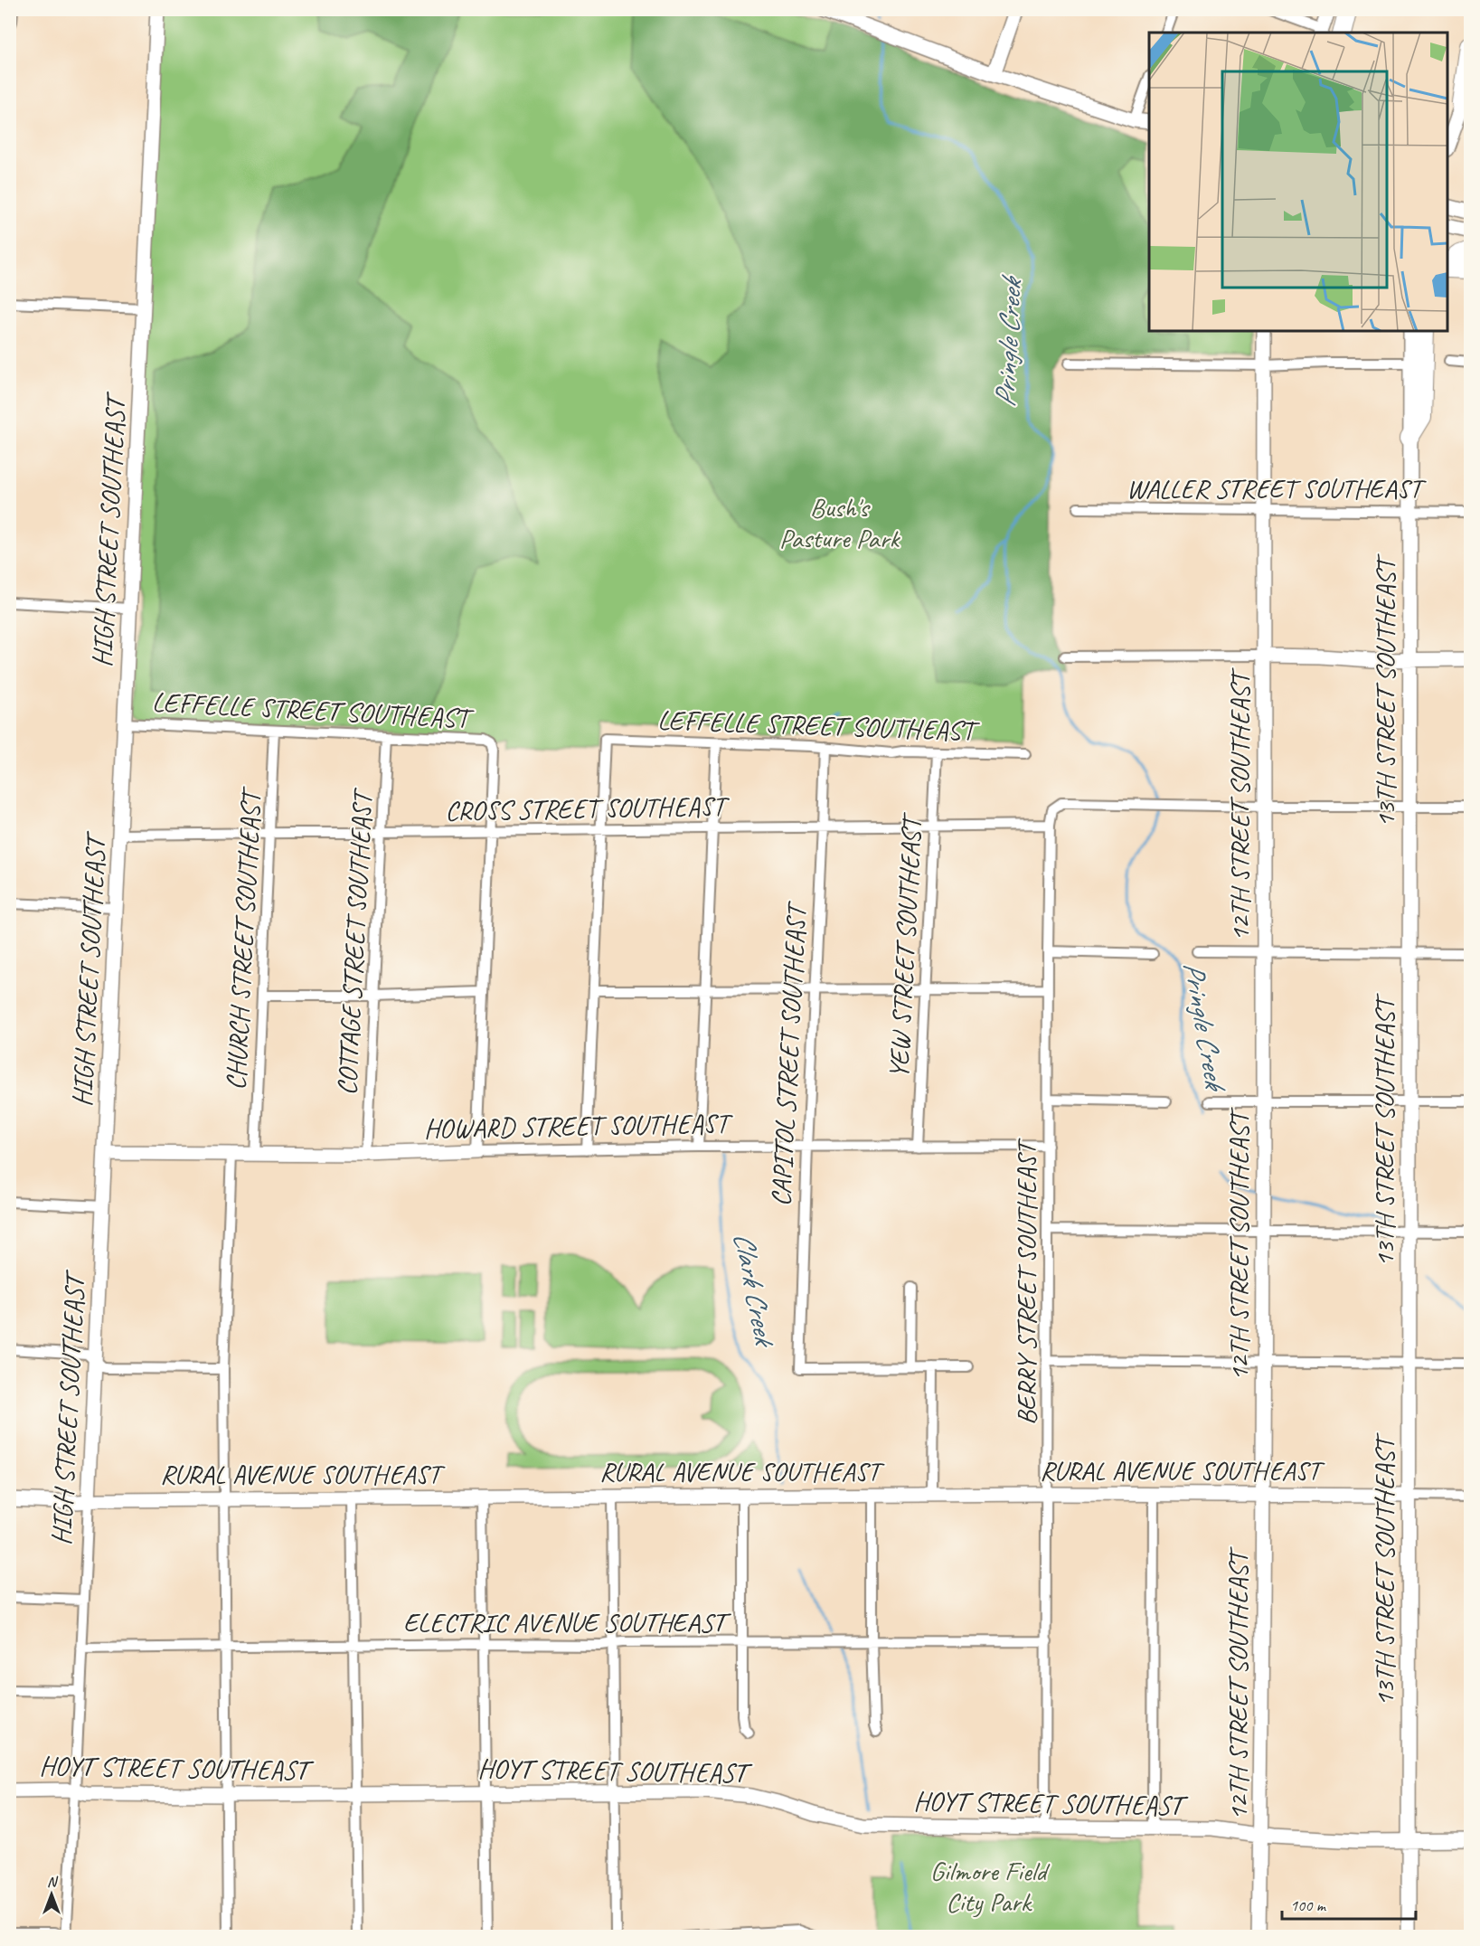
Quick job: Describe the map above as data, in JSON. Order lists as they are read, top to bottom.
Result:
{
  "streets": {
    "street": [
      "WALLER STREET SOUTHEAST",
      "HIGH STREET SOUTHEAST",
      "13TH STREET SOUTHEAST",
      "LEFFELLE STREET SOUTHEAST",
      "12TH STREET SOUTHEAST",
      "CROSS STREET SOUTHEAST",
      "CHURCH STREET SOUTHEAST",
      "COTTAGE STREET SOUTHEAST",
      "YEW STREET SOUTHEAST",
      "CAPITOL STREET SOUTHEAST",
      "HOWARD STREET SOUTHEAST",
      "BERRY STREET SOUTHEAST",
      "RURAL AVENUE SOUTHEAST",
      "ELECTRIC AVENUE SOUTHEAST",
      "HOYT STREET SOUTHEAST"
    ]
  },
  "crossings": [
    ["WALLER STREET SOUTHEAST", "13TH STREET SOUTHEAST"],
    ["WALLER STREET SOUTHEAST", "12TH STREET SOUTHEAST"],
    ["HIGH STREET SOUTHEAST", "LEFFELLE STREET SOUTHEAST"],
    ["HIGH STREET SOUTHEAST", "CROSS STREET SOUTHEAST"],
    ["HIGH STREET SOUTHEAST", "HOWARD STREET SOUTHEAST"],
    ["HIGH STREET SOUTHEAST", "RURAL AVENUE SOUTHEAST"],
    ["HIGH STREET SOUTHEAST", "ELECTRIC AVENUE SOUTHEAST"],
    ["HIGH STREET SOUTHEAST", "HOYT STREET SOUTHEAST"],
    ["13TH STREET SOUTHEAST", "RURAL AVENUE SOUTHEAST"],
    ["13TH STREET SOUTHEAST", "HOYT STREET SOUTHEAST"],
    ["LEFFELLE STREET SOUTHEAST", "CROSS STREET SOUTHEAST"],
    ["LEFFELLE STREET SOUTHEAST", "CHURCH STREET SOUTHEAST"],
    ["LEFFELLE STREET SOUTHEAST", "COTTAGE STREET SOUTHEAST"],
    ["LEFFELLE STREET SOUTHEAST", "YEW STREET SOUTHEAST"],
    ["LEFFELLE STREET SOUTHEAST", "CAPITOL STREET SOUTHEAST"],
    ["12TH STREET SOUTHEAST", "BERRY STREET SOUTHEAST"],
    ["12TH STREET SOUTHEAST", "RURAL AVENUE SOUTHEAST"],
    ["12TH STREET SOUTHEAST", "HOYT STREET SOUTHEAST"],
    ["CROSS STREET SOUTHEAST", "CHURCH STREET SOUTHEAST"],
    ["CROSS STREET SOUTHEAST", "COTTAGE STREET SOUTHEAST"],
    ["CROSS STREET SOUTHEAST", "YEW STREET SOUTHEAST"],
    ["CROSS STREET SOUTHEAST", "CAPITOL STREET SOUTHEAST"],
    ["CROSS STREET SOUTHEAST", "BERRY STREET SOUTHEAST"],
    ["CHURCH STREET SOUTHEAST", "HOWARD STREET SOUTHEAST"],
    ["COTTAGE STREET SOUTHEAST", "HOWARD STREET SOUTHEAST"],
    ["YEW STREET SOUTHEAST", "HOWARD STREET SOUTHEAST"],
    ["CAPITOL STREET SOUTHEAST", "HOWARD STREET SOUTHEAST"],
    ["HOWARD STREET SOUTHEAST", "BERRY STREET SOUTHEAST"],
    ["BERRY STREET SOUTHEAST", "RURAL AVENUE SOUTHEAST"],
    ["BERRY STREET SOUTHEAST", "ELECTRIC AVENUE SOUTHEAST"],
    ["BERRY STREET SOUTHEAST", "HOYT STREET SOUTHEAST"]
  ],
  "water": ["Pringle Creek", "Clark Creek"],
  "parks": ["Bush's Pasture Park", "Gilmore Field City Park"],
  "scale_bar": "100 m",
  "north": "top"
}
